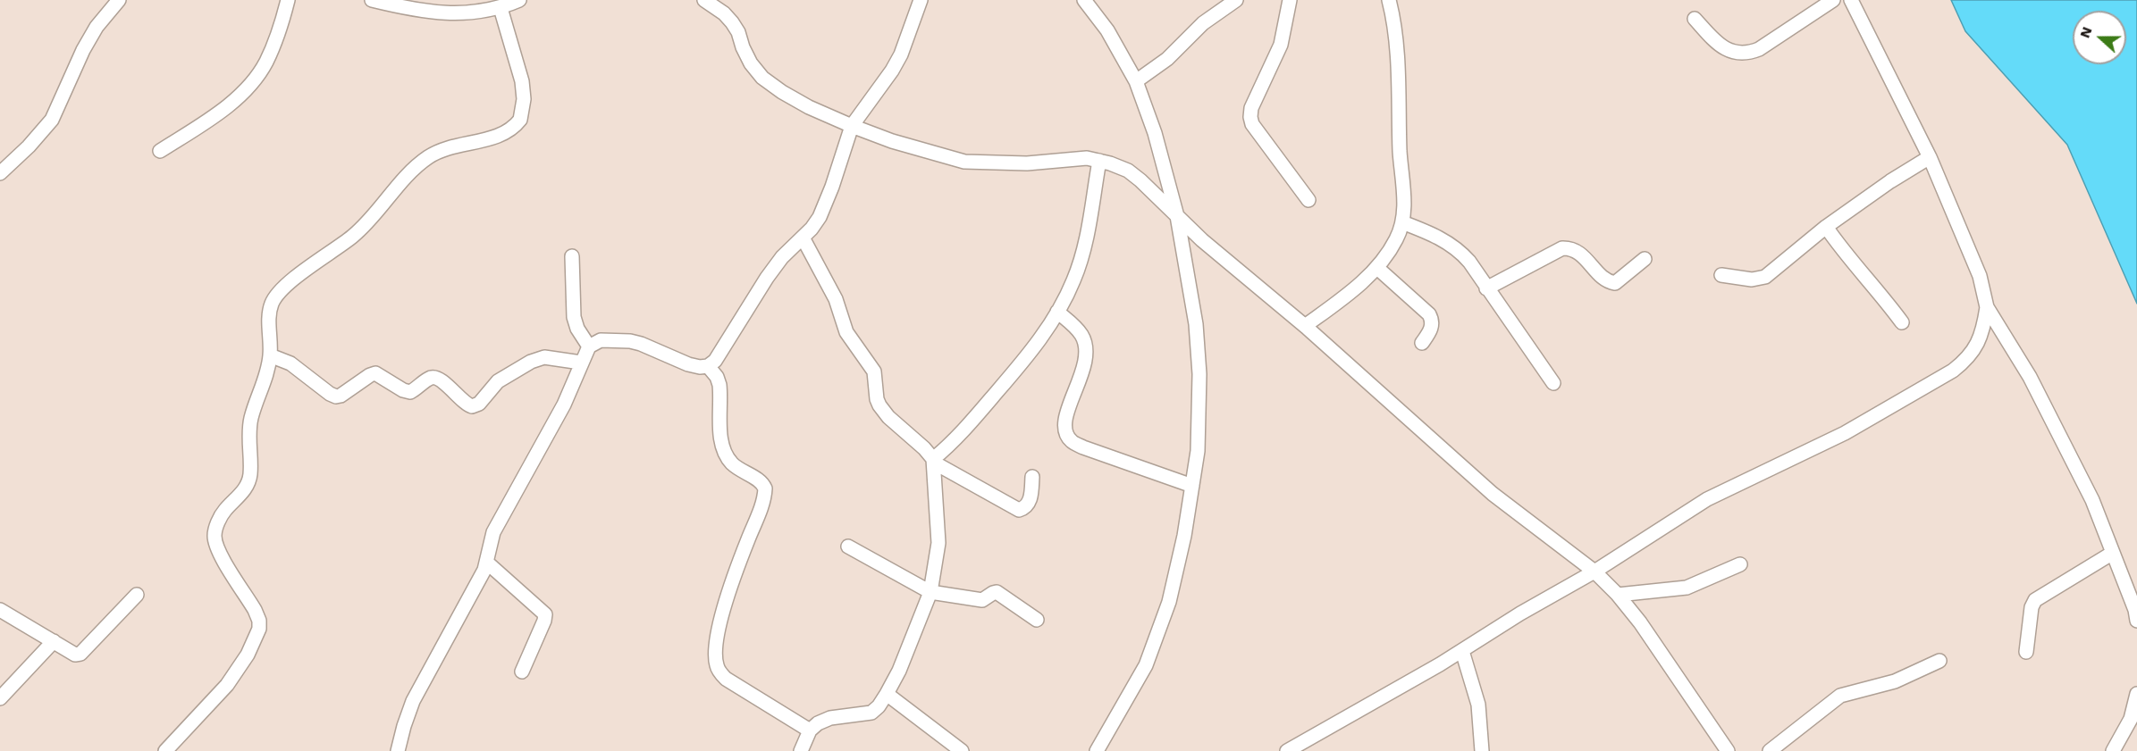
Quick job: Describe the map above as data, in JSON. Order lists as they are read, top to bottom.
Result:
{
  "north": "left"
}
